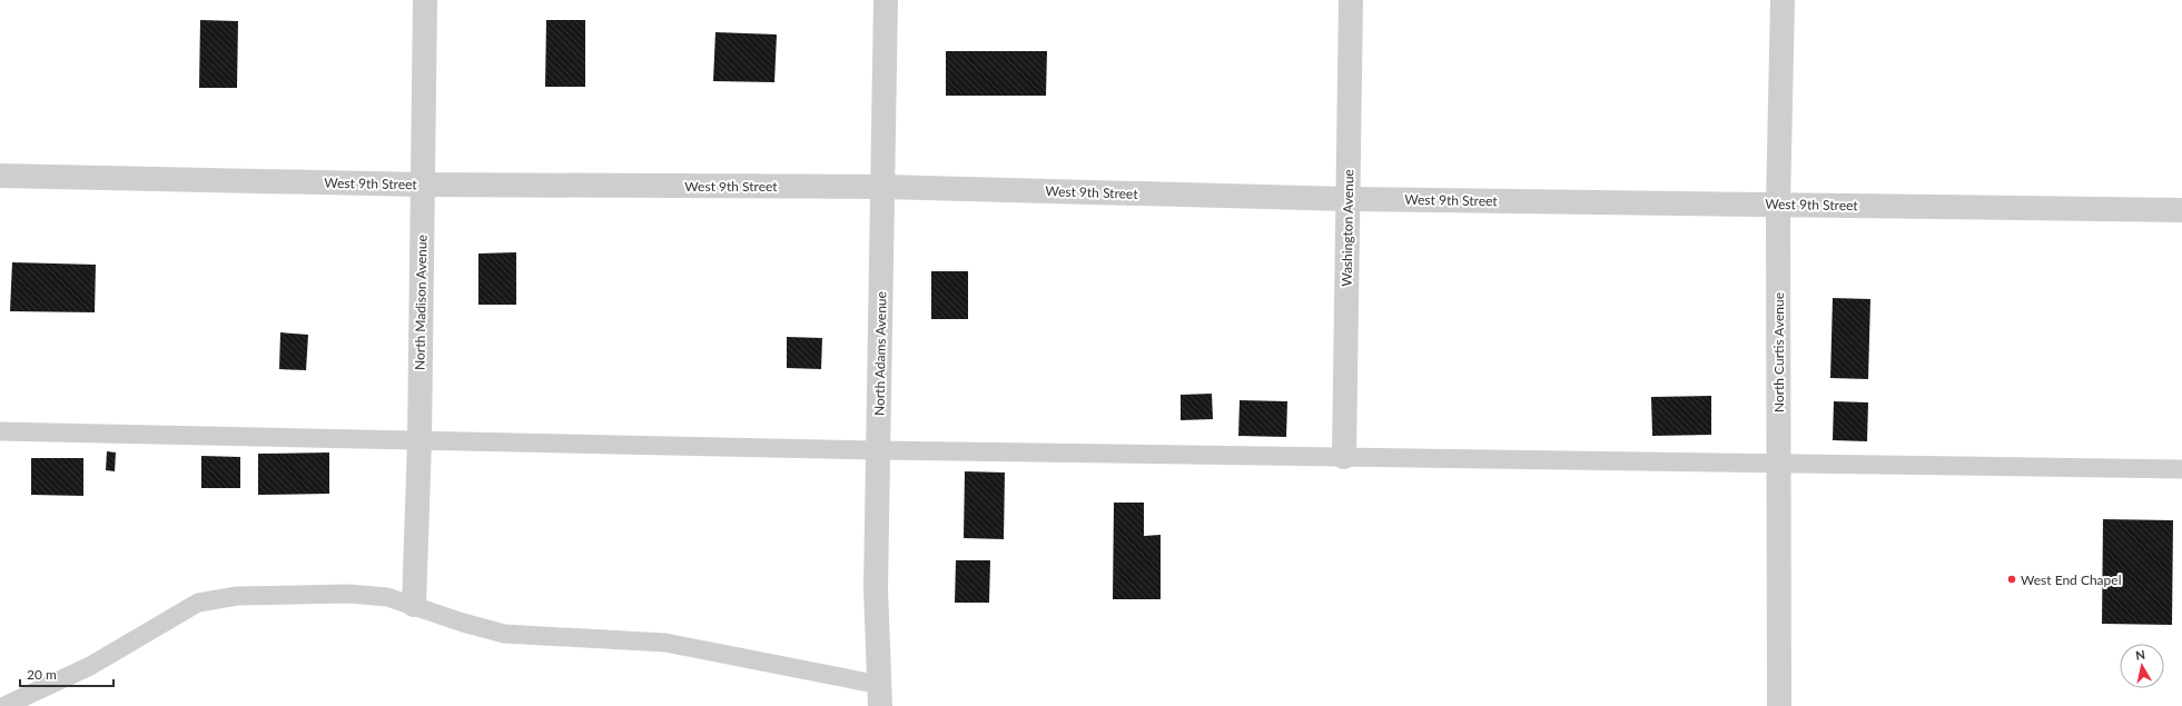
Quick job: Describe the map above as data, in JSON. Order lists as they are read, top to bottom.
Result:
{
  "streets": {
    "street": [
      "West 9th Street",
      "Washington Avenue",
      "North Madison Avenue",
      "North Curtis Avenue",
      "North Adams Avenue"
    ]
  },
  "crossings": [
    ["West 9th Street", "Washington Avenue"],
    ["West 9th Street", "North Madison Avenue"],
    ["West 9th Street", "North Curtis Avenue"],
    ["West 9th Street", "North Adams Avenue"]
  ],
  "places": ["West End Chapel"],
  "scale_bar": "20 m",
  "north": "top"
}
